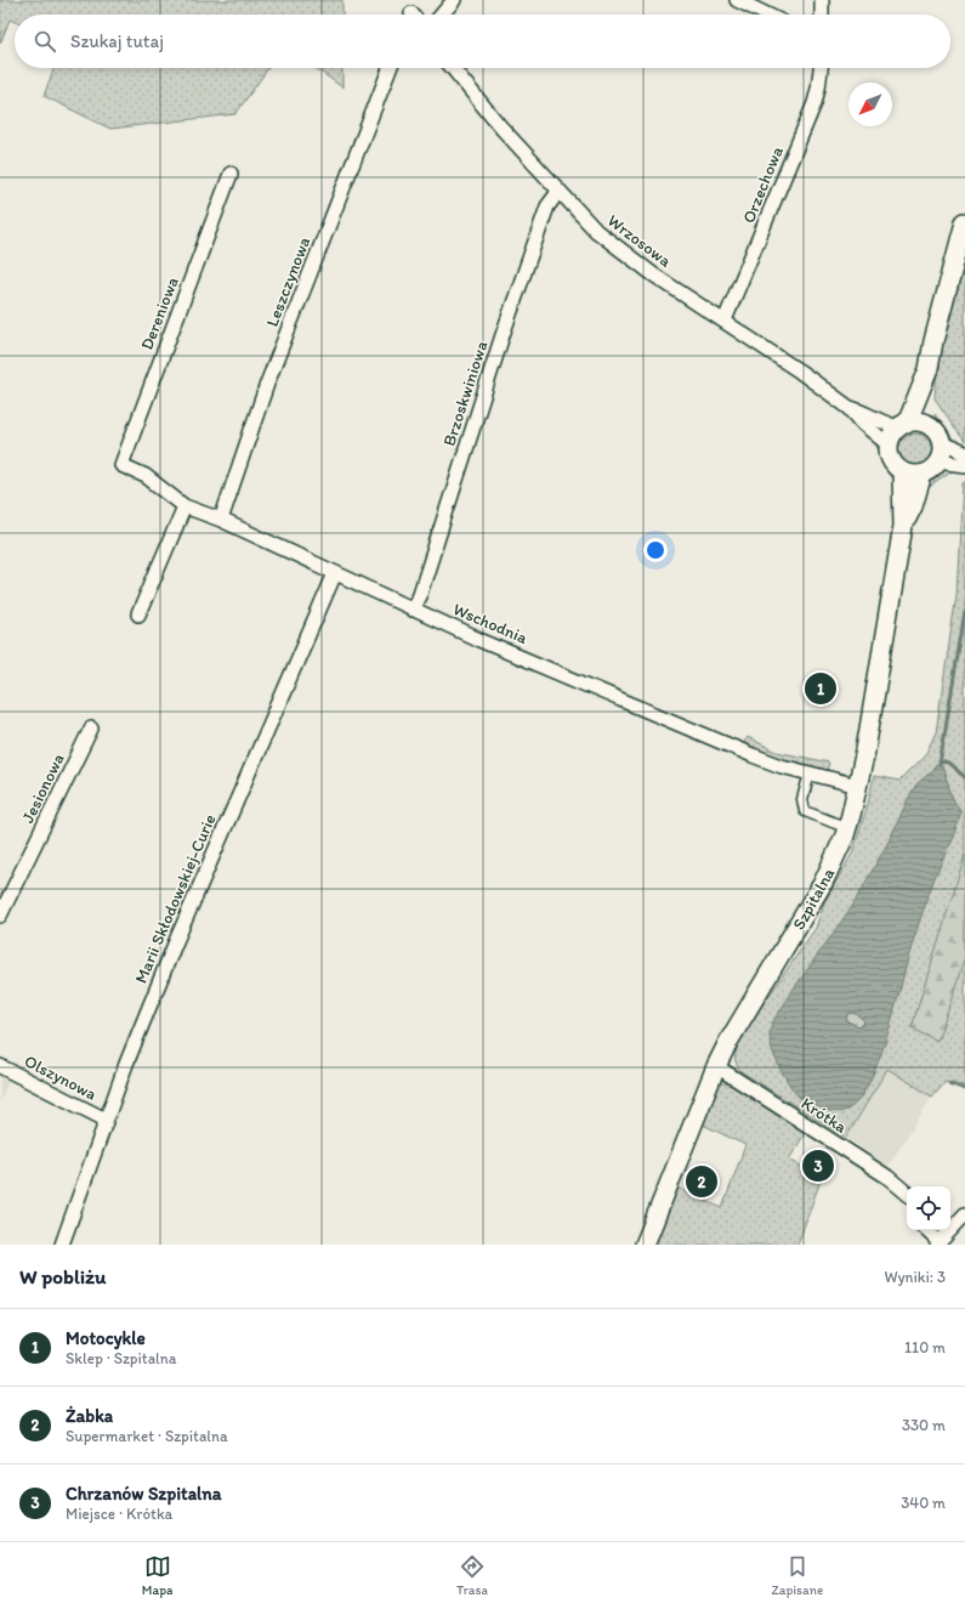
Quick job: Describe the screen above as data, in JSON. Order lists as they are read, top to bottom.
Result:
{
  "streets": {
    "main road": ["Szpitalna"],
    "street": [
      "Orzechowa",
      "Wrzosowa",
      "Leszczynowa",
      "Dereniowa",
      "Brzoskwiniowa",
      "Wschodnia",
      "Jesionowa",
      "Marii Skłodowskiej-Curie",
      "Olszynowa",
      "Krótka"
    ]
  },
  "crossings": [
    ["Orzechowa", "Wrzosowa"],
    ["Wrzosowa", "Brzoskwiniowa"],
    ["Wrzosowa", "Szpitalna"],
    ["Leszczynowa", "Wschodnia"],
    ["Dereniowa", "Wschodnia"],
    ["Brzoskwiniowa", "Wschodnia"],
    ["Wschodnia", "Marii Skłodowskiej-Curie"],
    ["Wschodnia", "Szpitalna"],
    ["Marii Skłodowskiej-Curie", "Olszynowa"],
    ["Szpitalna", "Krótka"]
  ],
  "north": "bottom left",
  "page": {
    "search": "Szukaj tutaj",
    "pins": ["1", "3", "2"],
    "heading": ["W pobliżu", "Wyniki: 3"],
    "list": [
      {
        "mark": "1",
        "name": "Motocykle",
        "note": "Sklep · Szpitalna",
        "value": "110 m"
      },
      {
        "mark": "2",
        "name": "Żabka",
        "note": "Supermarket · Szpitalna",
        "value": "330 m"
      },
      {
        "mark": "3",
        "name": "Chrzanów Szpitalna",
        "note": "Miejsce · Krótka",
        "value": "340 m"
      }
    ],
    "nav": ["Mapa", "Trasa", "Zapisane"]
  }
}
